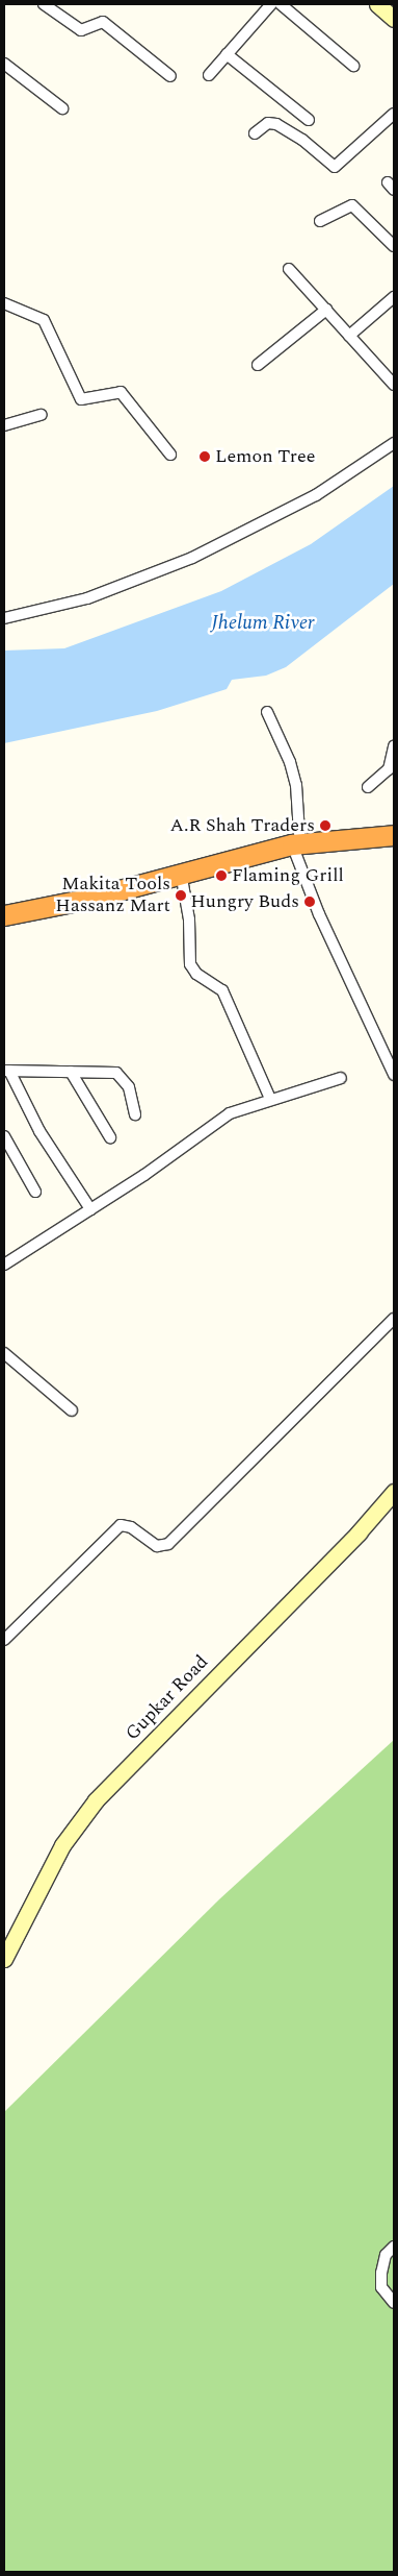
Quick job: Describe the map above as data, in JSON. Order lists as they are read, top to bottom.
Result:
{
  "streets": {
    "main road": ["Gupkar Road"]
  },
  "water": ["Jhelum River"],
  "places": [
    "Lemon Tree",
    "A.R Shah Traders",
    "Flaming Grill",
    "Makita Tools Hassanz Mart",
    "Hungry Buds"
  ]
}
